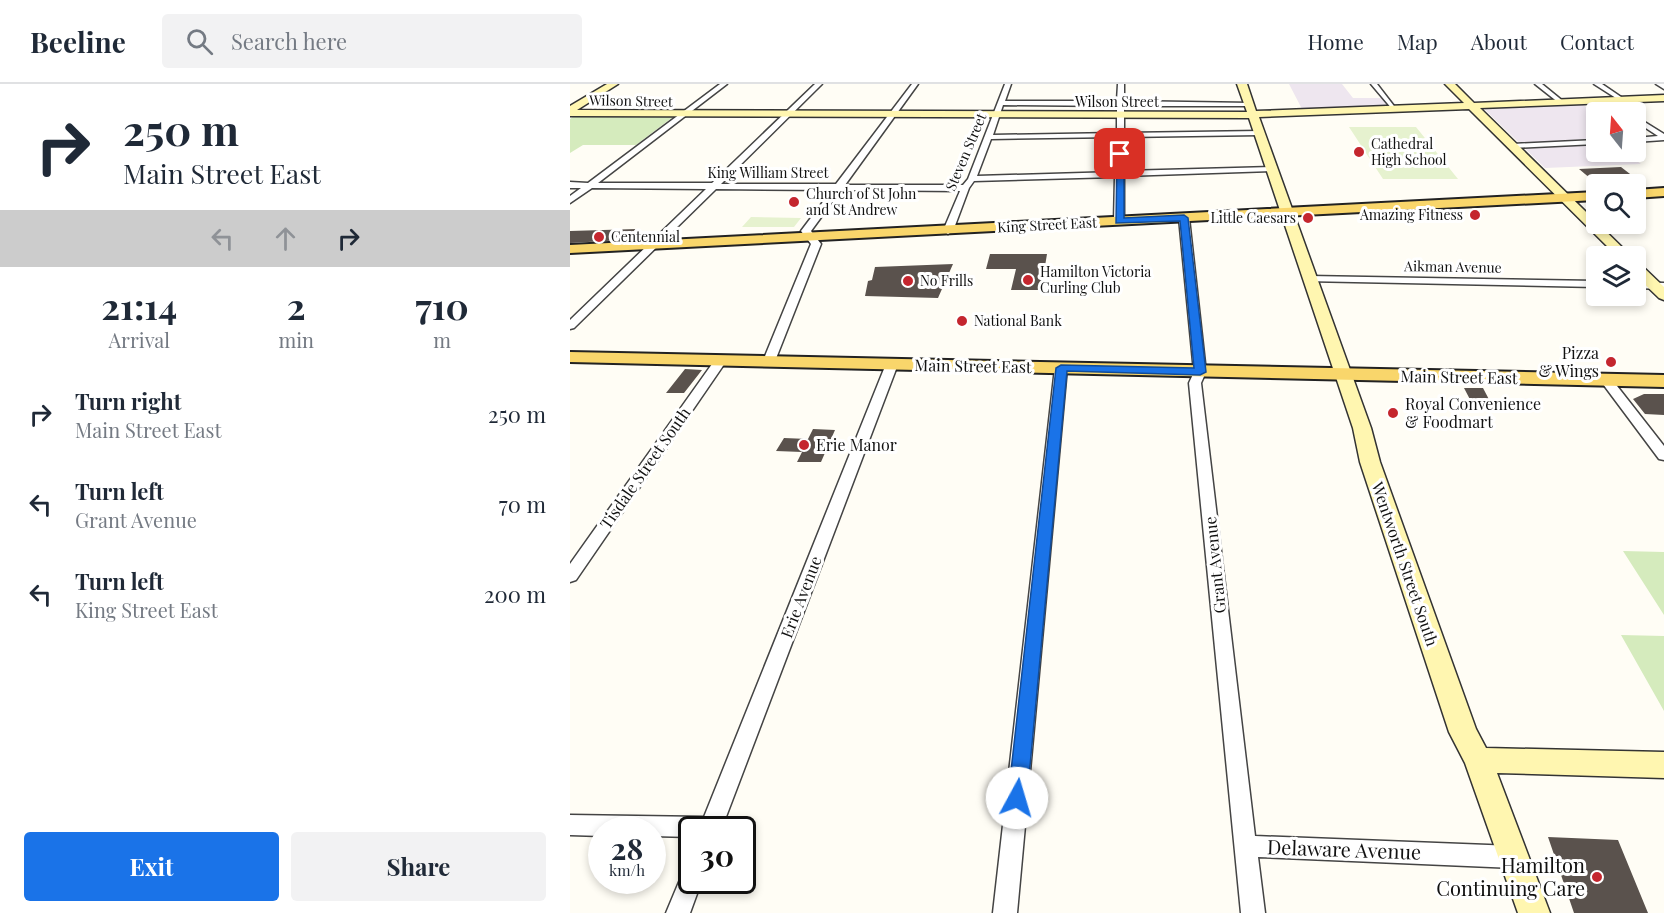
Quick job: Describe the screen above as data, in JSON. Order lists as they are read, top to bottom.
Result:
{
  "streets": {
    "main road": [
      "Wilson Street",
      "King Street East",
      "Main Street East",
      "Wentworth Street South"
    ],
    "street": [
      "Steven Street",
      "King William Street",
      "Aikman Avenue",
      "Tisdale Street South",
      "Grant Avenue",
      "Erie Avenue",
      "Delaware Avenue"
    ]
  },
  "crossings": [
    ["Wilson Street", "Steven Street"],
    ["Wilson Street", "Wentworth Street South"],
    ["Steven Street", "King William Street"],
    ["Steven Street", "King Street East"],
    ["King Street East", "Wentworth Street South"],
    ["King Street East", "Grant Avenue"],
    ["Aikman Avenue", "Wentworth Street South"],
    ["Main Street East", "Tisdale Street South"],
    ["Main Street East", "Wentworth Street South"],
    ["Main Street East", "Grant Avenue"],
    ["Main Street East", "Erie Avenue"],
    ["Wentworth Street South", "Delaware Avenue"],
    ["Grant Avenue", "Delaware Avenue"]
  ],
  "places": [
    "Cathedral High School",
    "Church of St John and St Andrew",
    "Amazing Fitness",
    "Little Caesars",
    "Centennial",
    "Hamilton Victoria Curling Club",
    "No Frills",
    "National Bank",
    "Pizza & Wings",
    "Royal Convenience & Foodmart",
    "Erie Manor",
    "Hamilton Continuing Care"
  ],
  "north": "top",
  "page": {
    "header": "Beeline",
    "search": "Search here",
    "nav": [
      "Home",
      "Map",
      "About",
      "Contact"
    ],
    "turn": ["250 m", "Main Street East"],
    "eta": [
      "21:14",
      "Arrival",
      "2",
      "min",
      "710",
      "m"
    ],
    "list": [
      {
        "name": "Turn right",
        "note": "Main Street East",
        "value": "250 m"
      },
      {
        "name": "Turn left",
        "note": "Grant Avenue",
        "value": "70 m"
      },
      {
        "name": "Turn left",
        "note": "King Street East",
        "value": "200 m"
      }
    ],
    "speed": "28 km/h",
    "limit": "30",
    "buttons": ["Exit", "Share"]
  }
}
